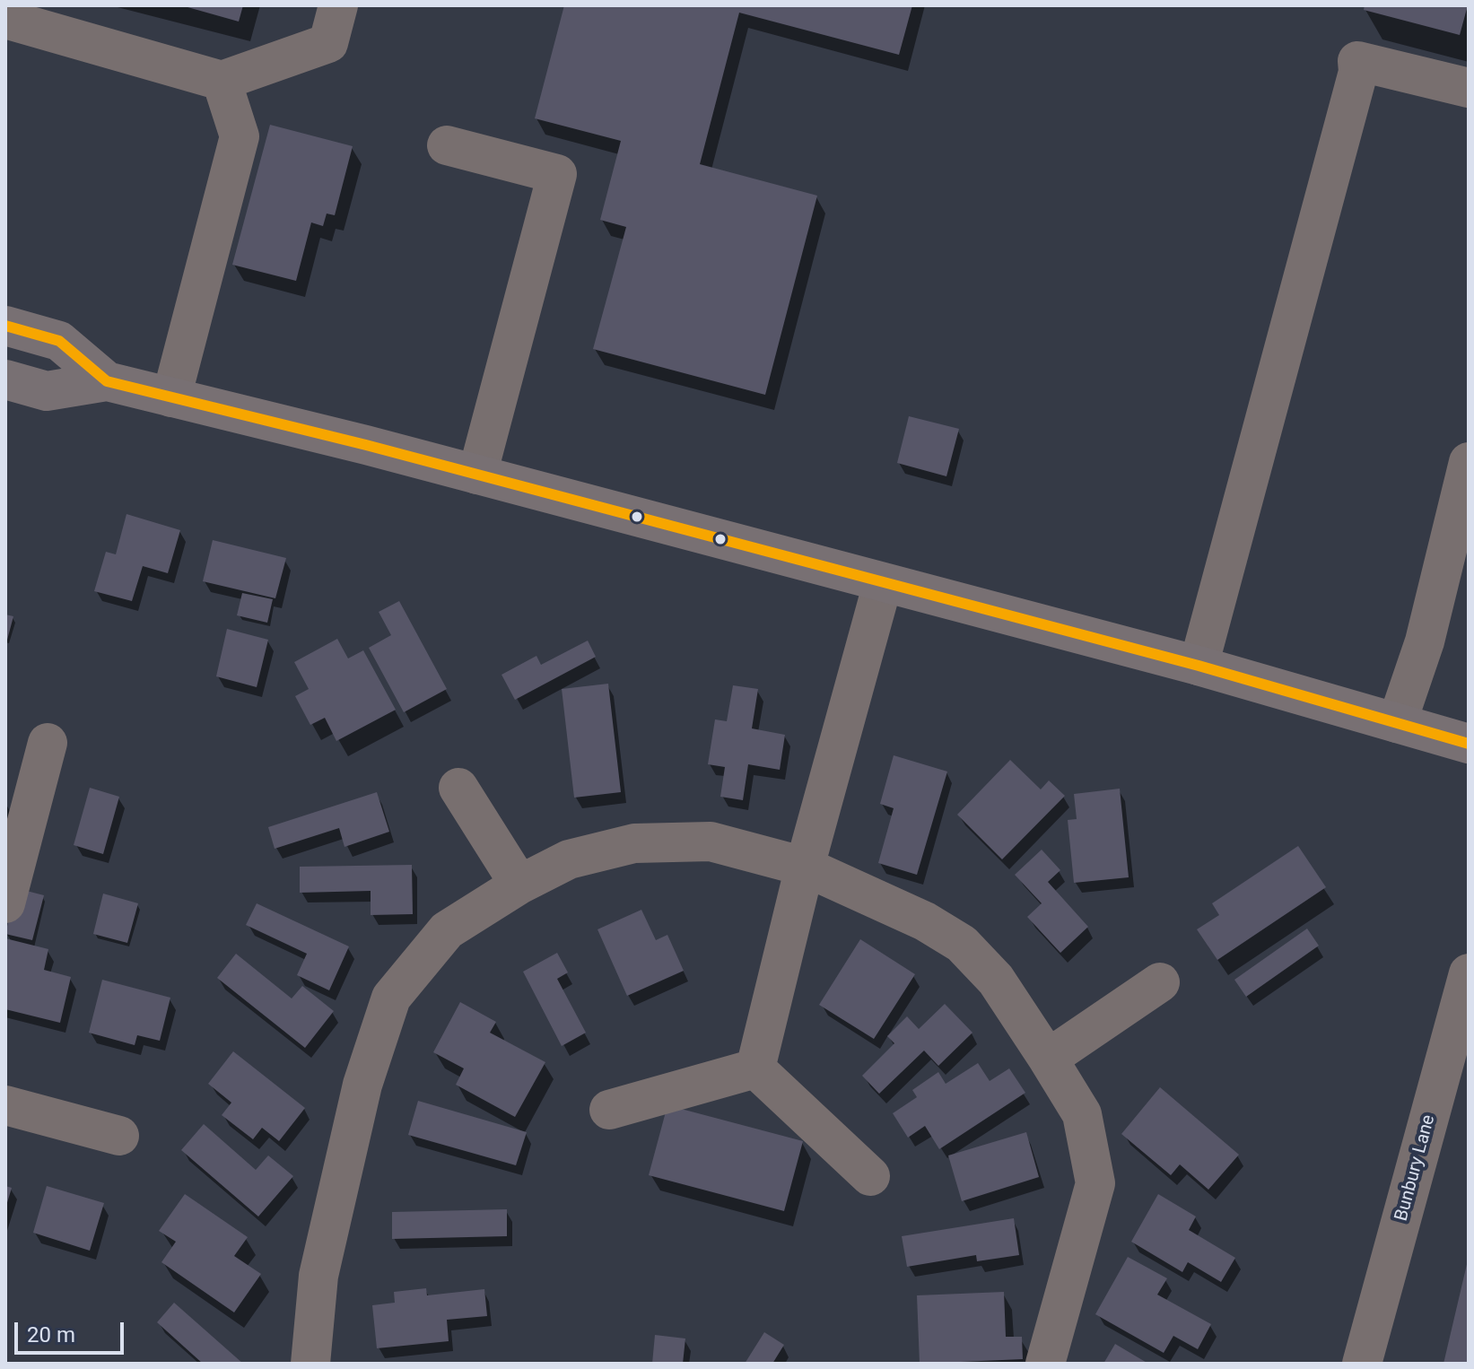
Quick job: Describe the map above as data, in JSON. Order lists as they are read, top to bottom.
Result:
{
  "streets": {
    "street": ["Bunbury Lane"]
  },
  "scale_bar": "20 m"
}
